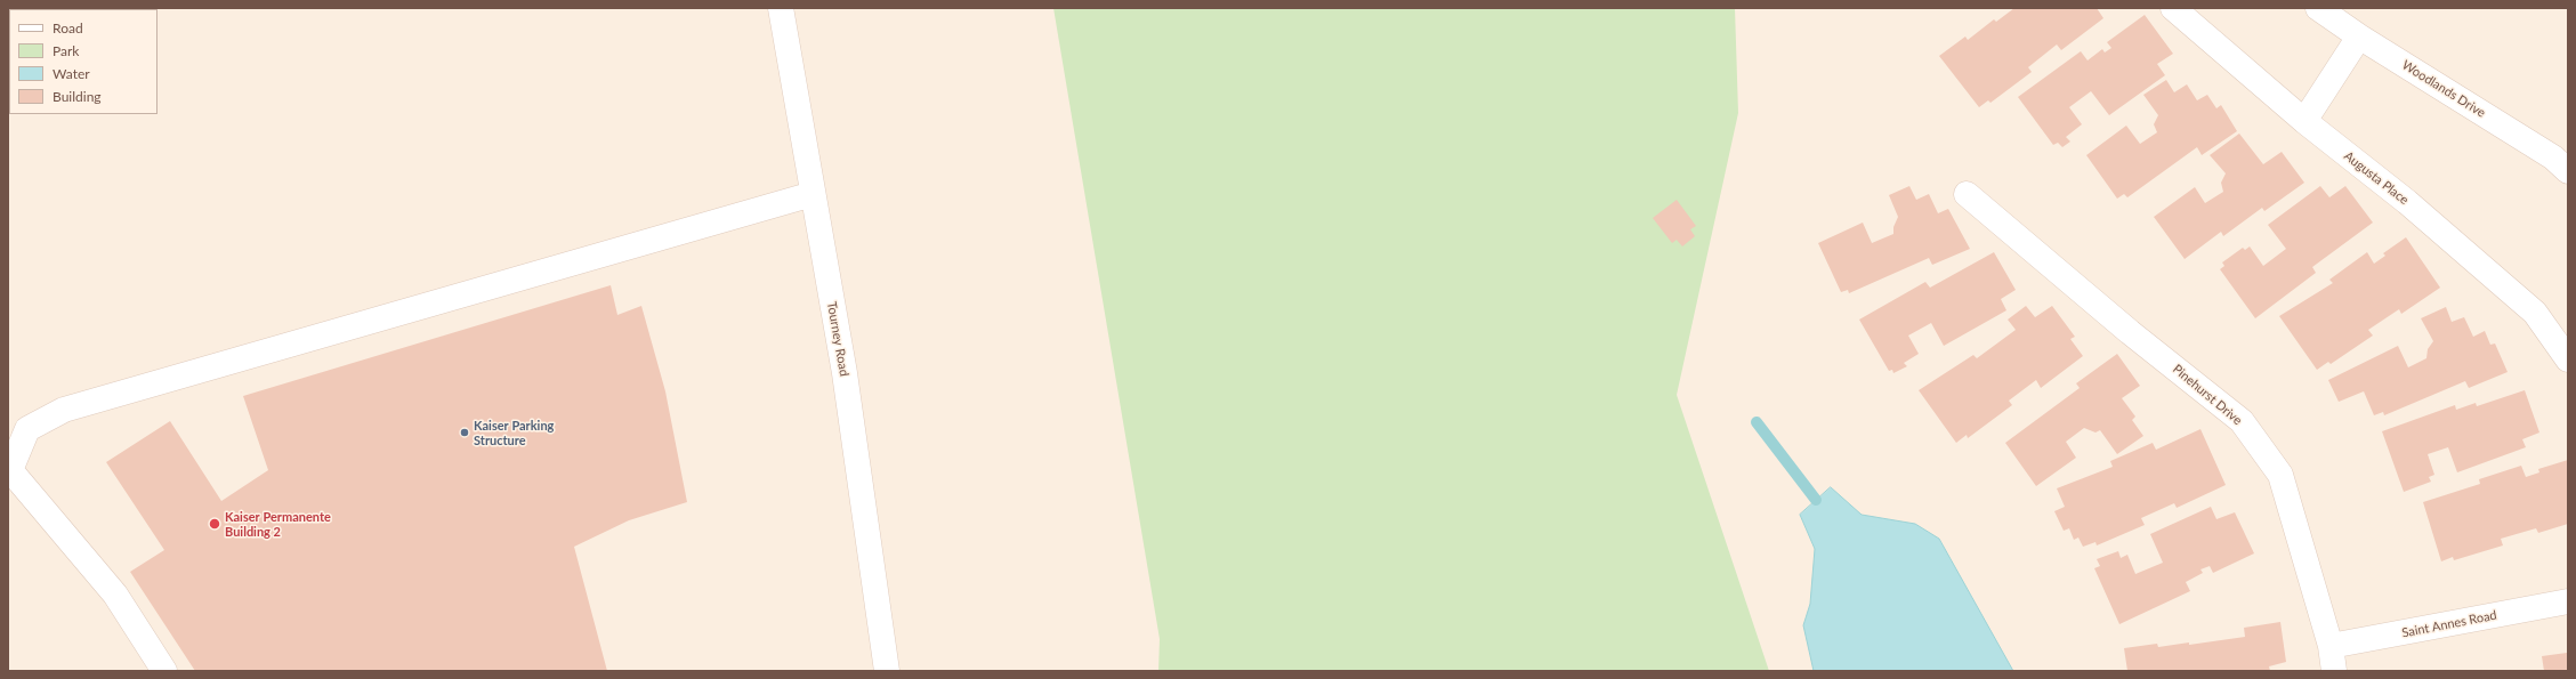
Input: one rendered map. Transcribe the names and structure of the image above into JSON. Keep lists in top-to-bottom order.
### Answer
{
  "streets": {
    "street": [
      "Woodlands Drive",
      "Augusta Place",
      "Tourney Road",
      "Pinehurst Drive",
      "Saint Annes Road"
    ]
  },
  "crossings": [
    ["Pinehurst Drive", "Saint Annes Road"]
  ],
  "places": ["Kaiser Parking Structure", "Kaiser Permanente Building 2"],
  "legend": [
    "Road",
    "Park",
    "Water",
    "Building"
  ]
}
